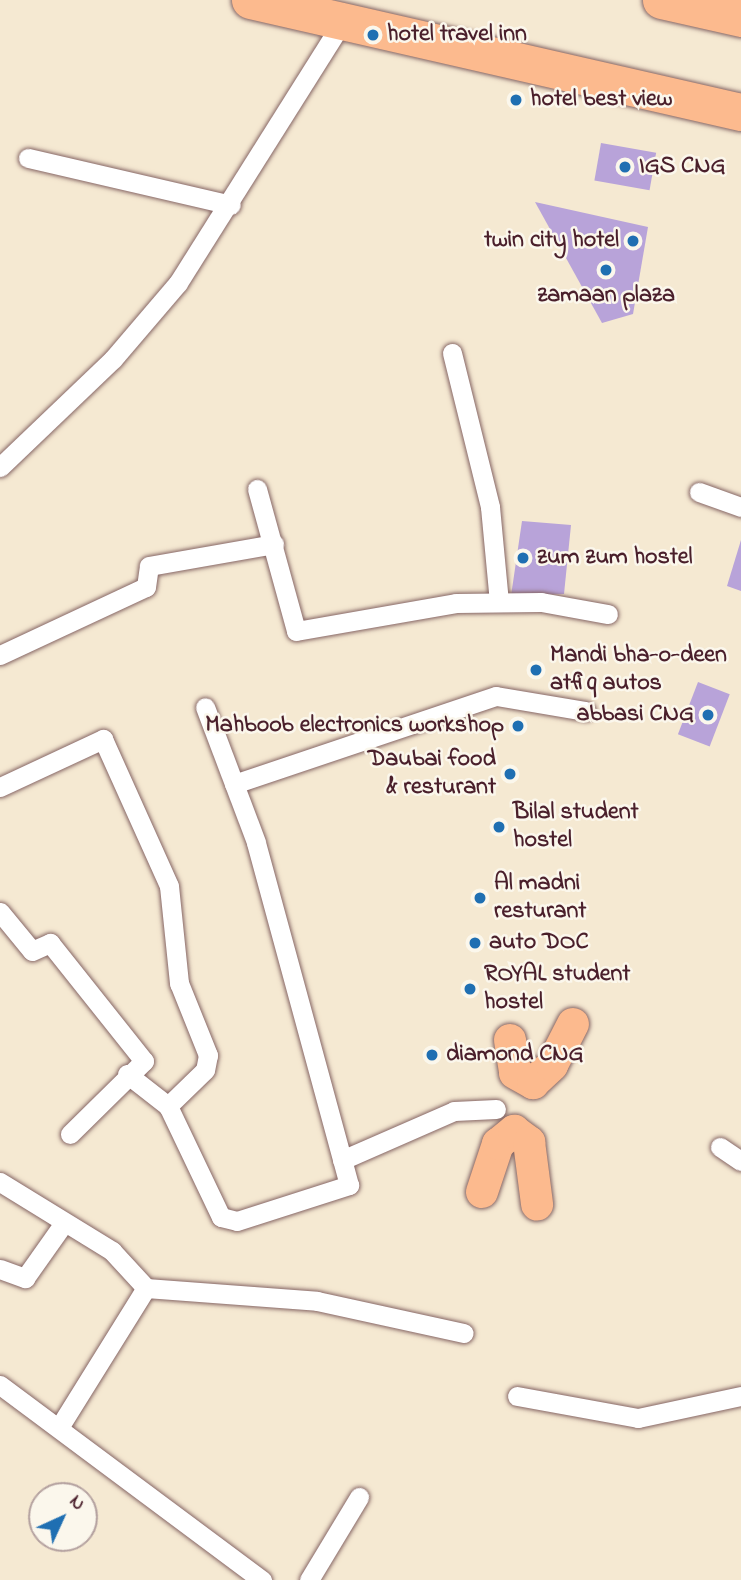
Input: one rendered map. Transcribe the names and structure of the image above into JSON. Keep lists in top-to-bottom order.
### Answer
{
  "places": [
    "hotel travel inn",
    "hotel best view",
    "IGS CNG",
    "twin city hotel",
    "zamaan plaza",
    "zum zum hostel",
    "Mandi bha-o-deen atfiq autos",
    "abbasi CNG",
    "Mahboob electronics workshop",
    "Daubai food & resturant",
    "Bilal student hostel",
    "Al madni resturant",
    "auto DOC",
    "ROYAL student hostel",
    "diamond CNG"
  ],
  "north": "top right"
}
